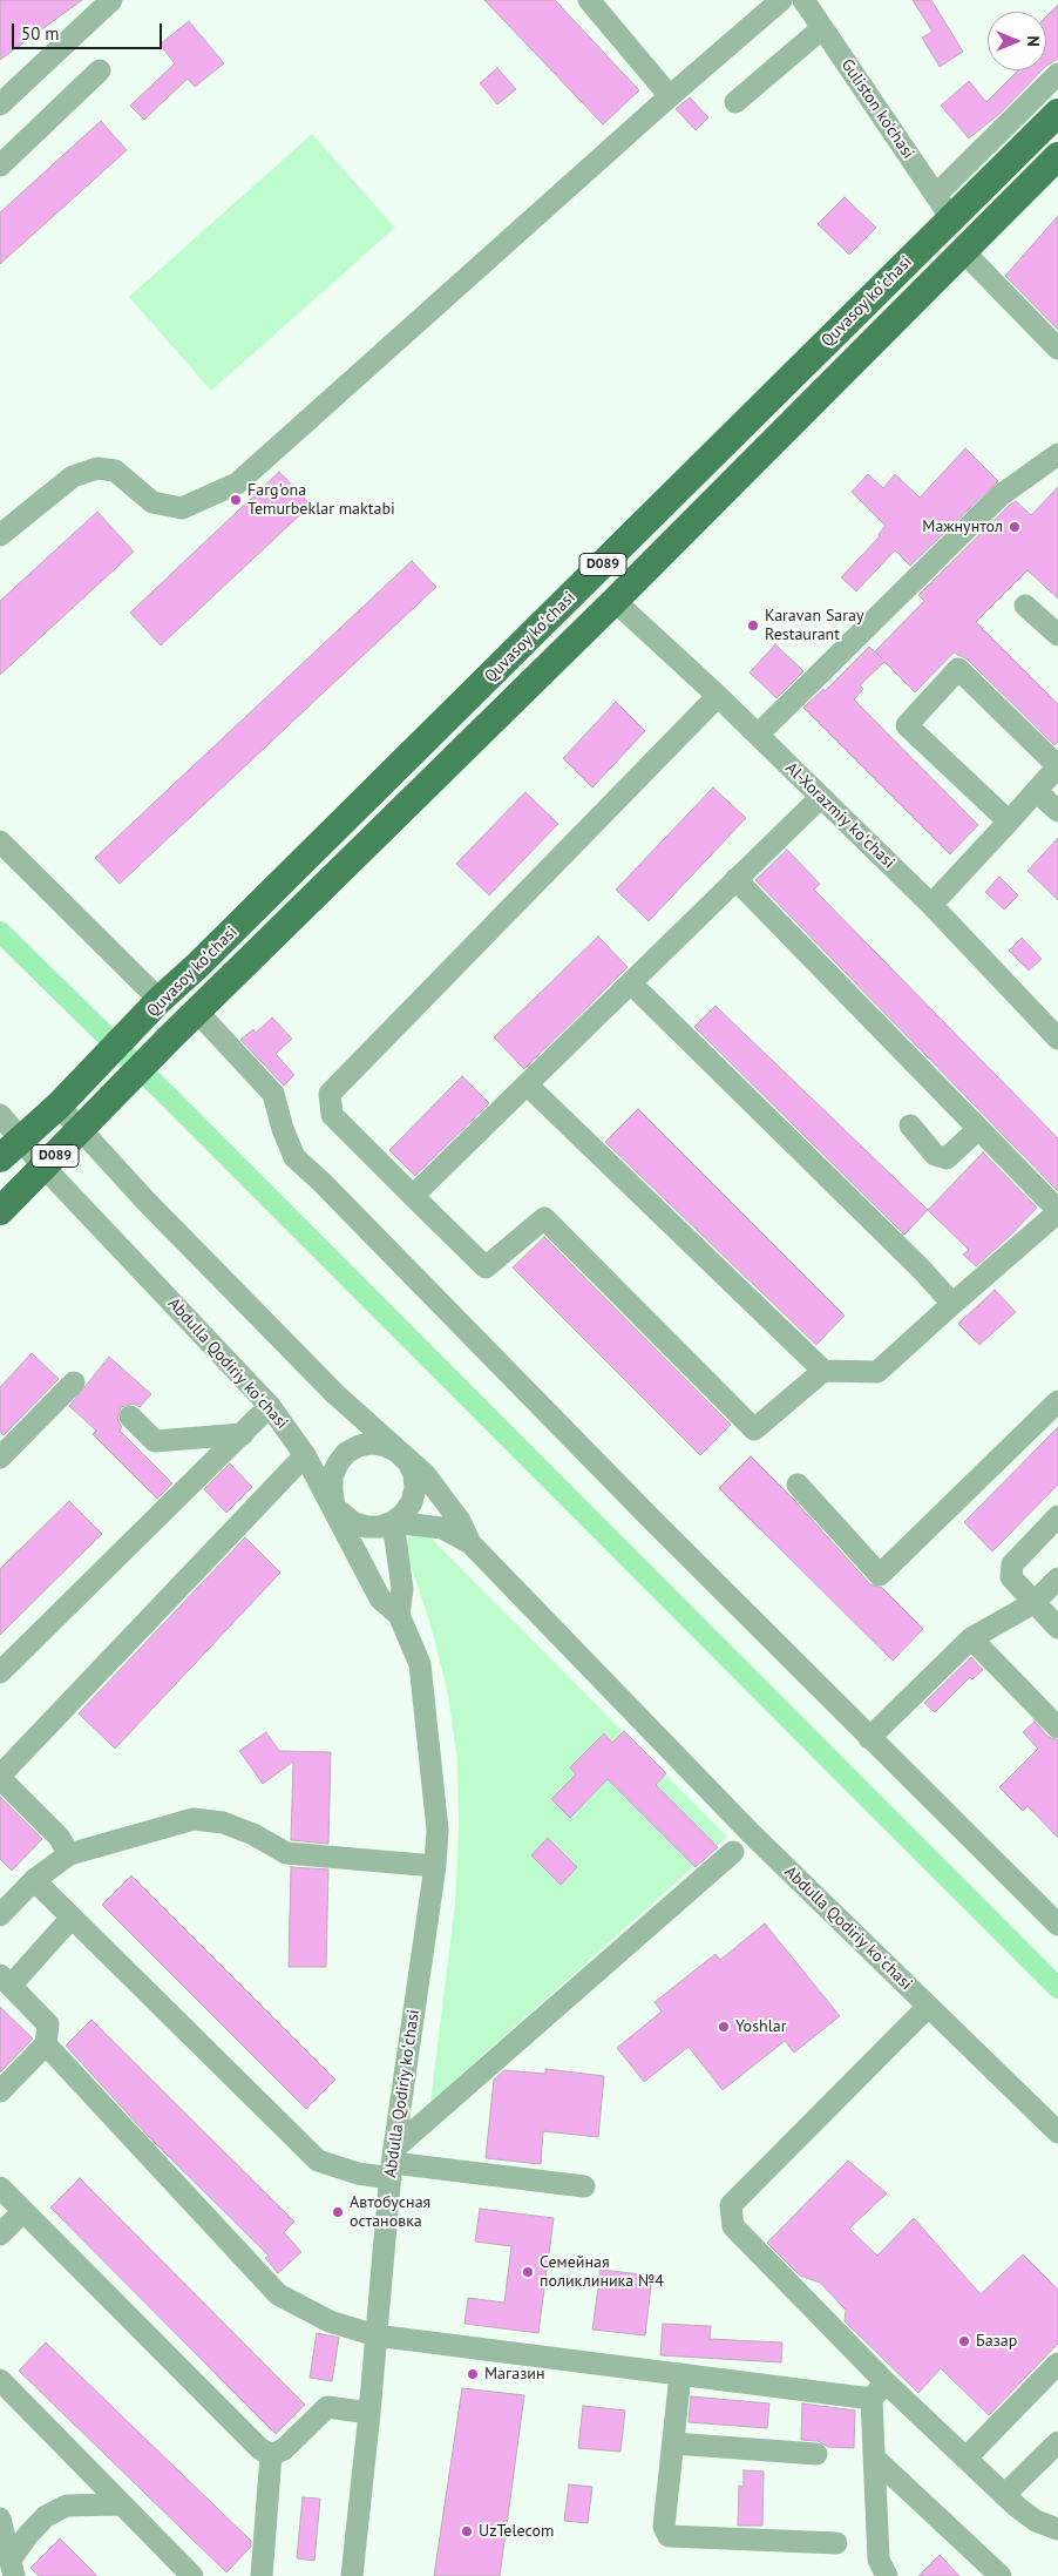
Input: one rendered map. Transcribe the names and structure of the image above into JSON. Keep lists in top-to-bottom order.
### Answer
{
  "streets": {
    "main road": ["Quvasoy koʻchasi", "D089"],
    "street": ["Guliston ko'chasi", "Al-Xorazmiy koʻchasi", "Abdulla Qodiriy koʻchasi"]
  },
  "crossings": [
    ["Guliston ko'chasi", "Quvasoy koʻchasi"],
    ["Quvasoy koʻchasi", "D089"],
    ["Quvasoy koʻchasi", "Al-Xorazmiy koʻchasi"],
    ["Quvasoy koʻchasi", "Abdulla Qodiriy koʻchasi"],
    ["D089", "Abdulla Qodiriy koʻchasi"]
  ],
  "places": [
    "Farg'ona Temurbeklar maktabi",
    "Мажнунтол",
    "Karavan Saray Restaurant",
    "Yoshlar",
    "Автобусная остановка",
    "Семейная поликлиника №4",
    "Базар",
    "Магазин",
    "UzTelecom"
  ],
  "scale_bar": "50 m",
  "north": "right"
}
